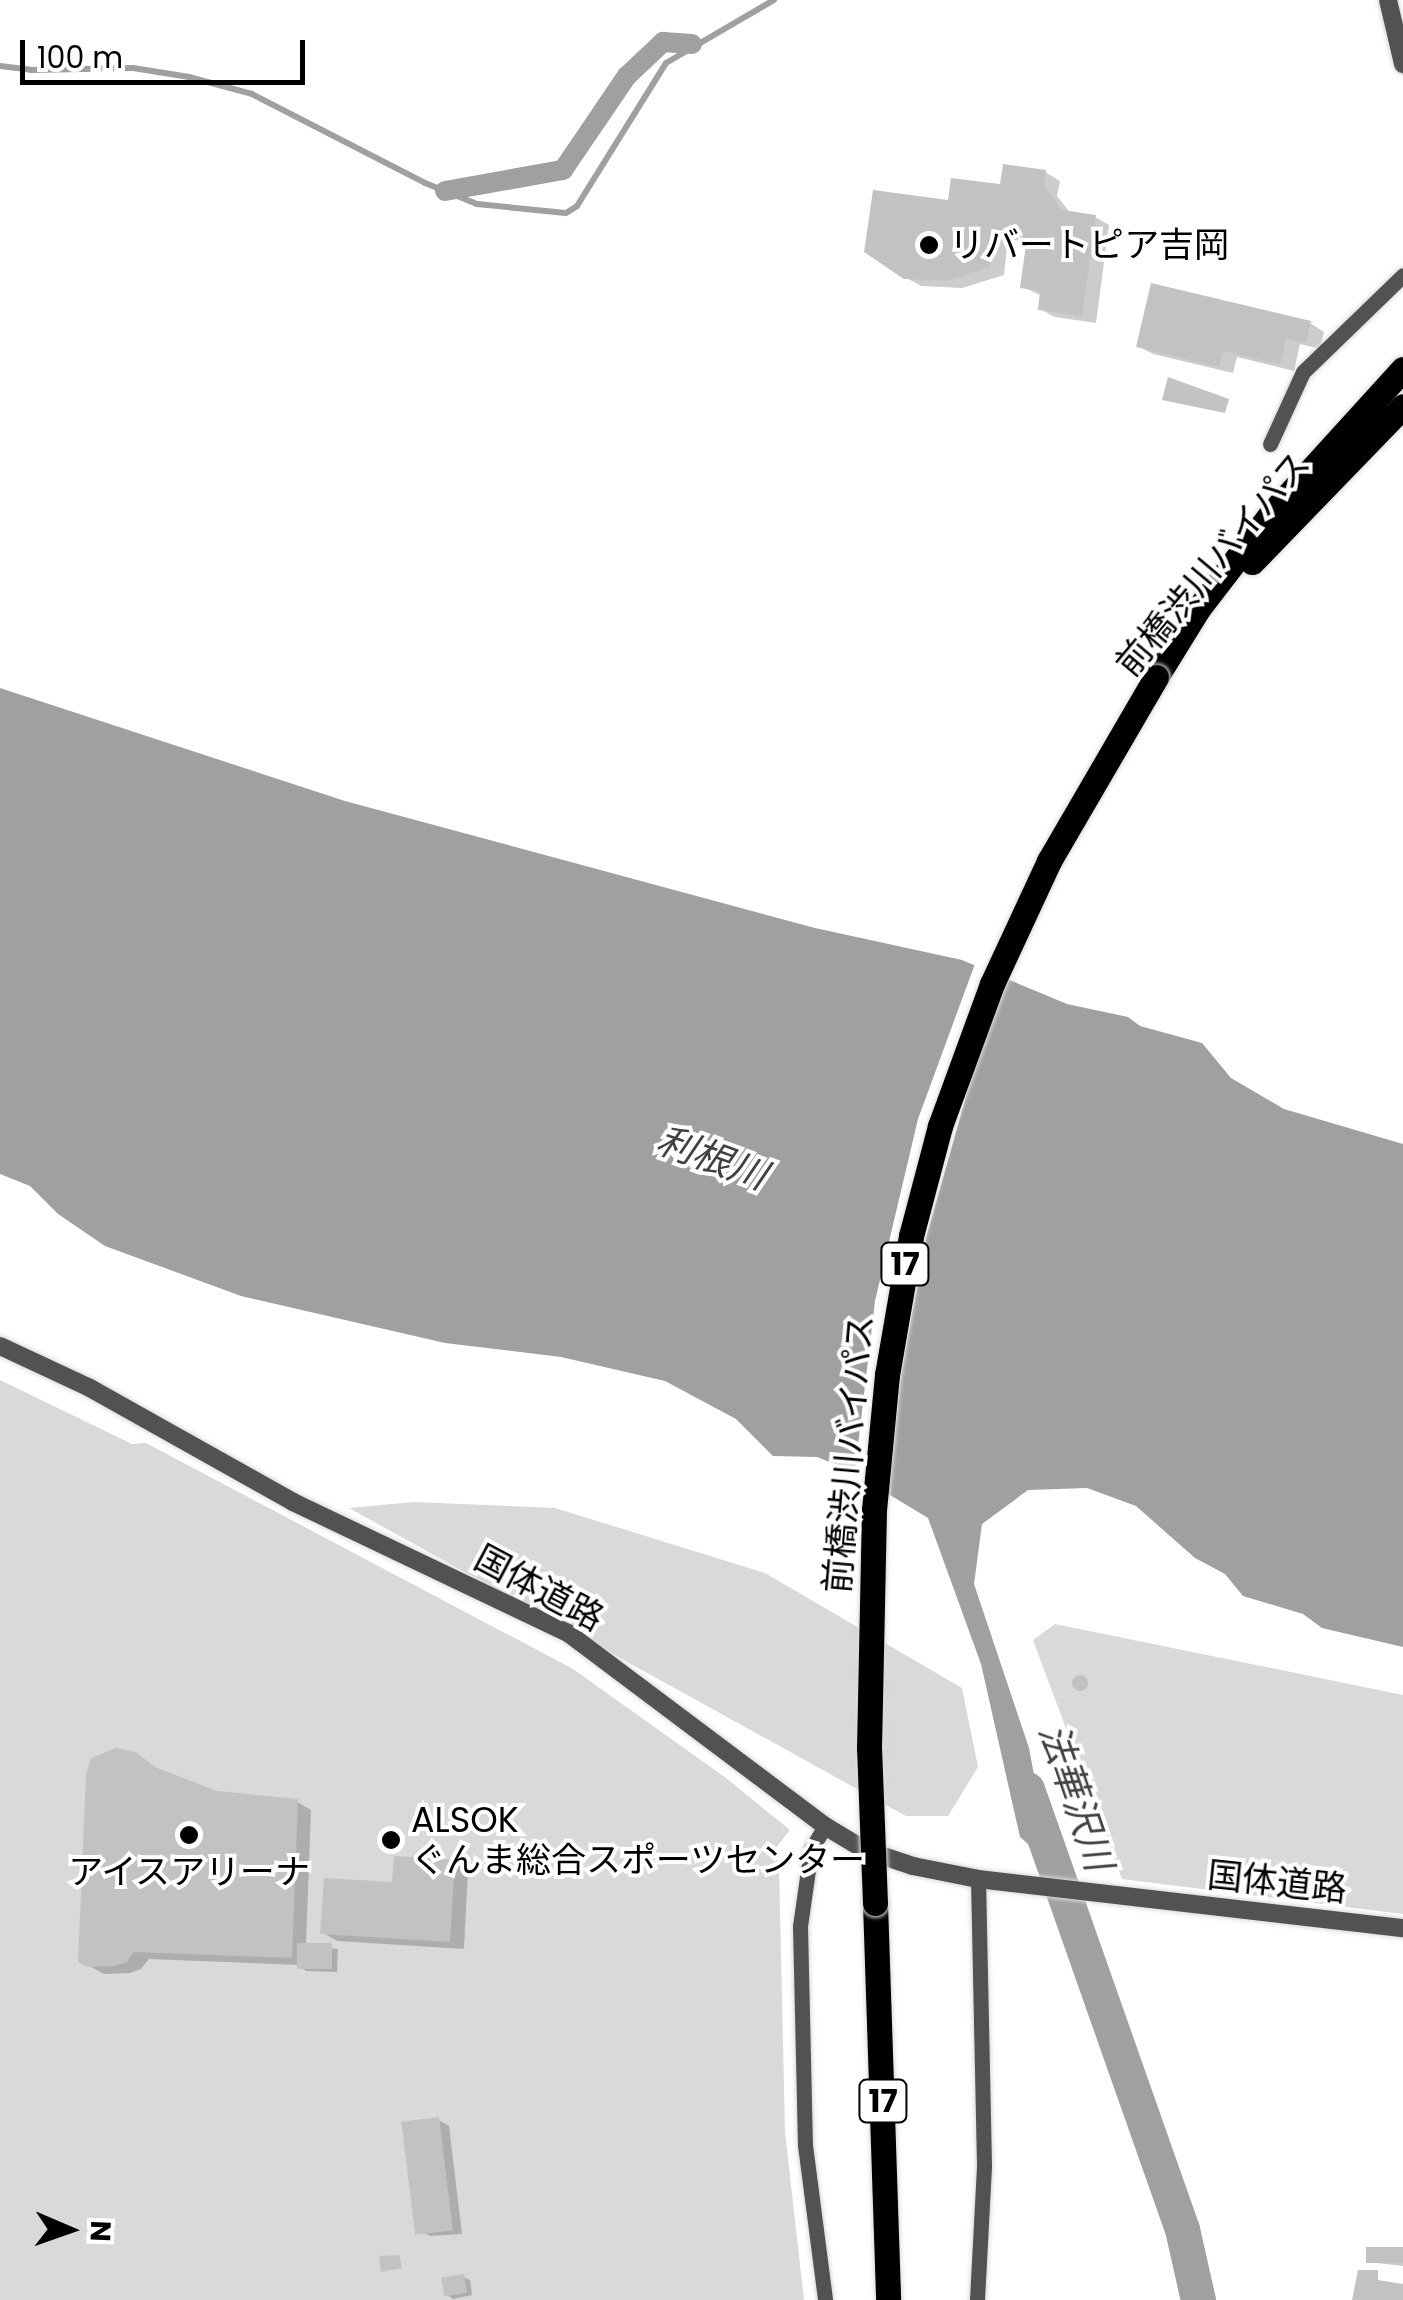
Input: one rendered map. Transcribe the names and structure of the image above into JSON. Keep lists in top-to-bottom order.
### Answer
{
  "streets": {
    "highway": ["前橋渋川バイパス", "17"],
    "street": ["国体道路"]
  },
  "water": ["利根川", "法華沢川"],
  "places": ["リバートピア吉岡", "アイスアリーナ", "ALSOK ぐんま総合スポーツセンター"],
  "scale_bar": "100 m",
  "north": "right"
}
